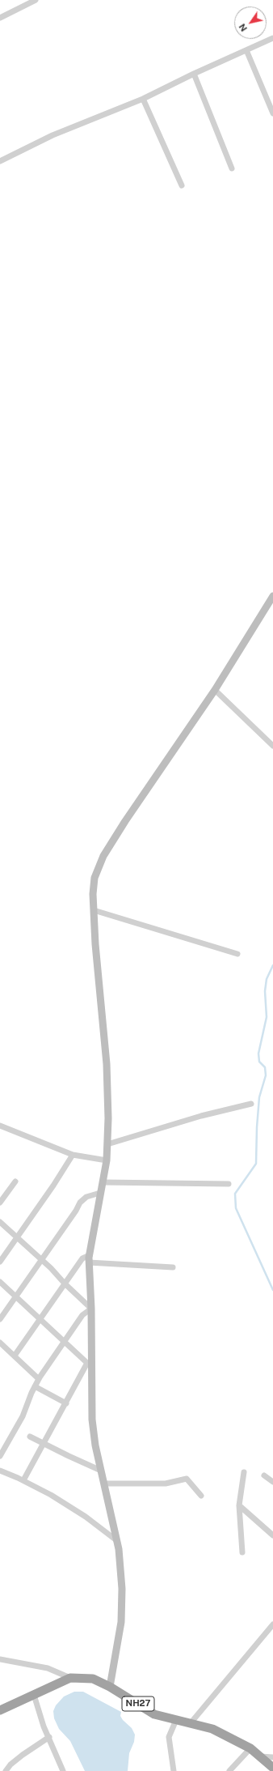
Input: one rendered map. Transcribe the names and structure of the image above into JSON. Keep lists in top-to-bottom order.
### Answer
{
  "streets": {
    "highway": ["NH27"]
  },
  "north": "bottom left"
}
